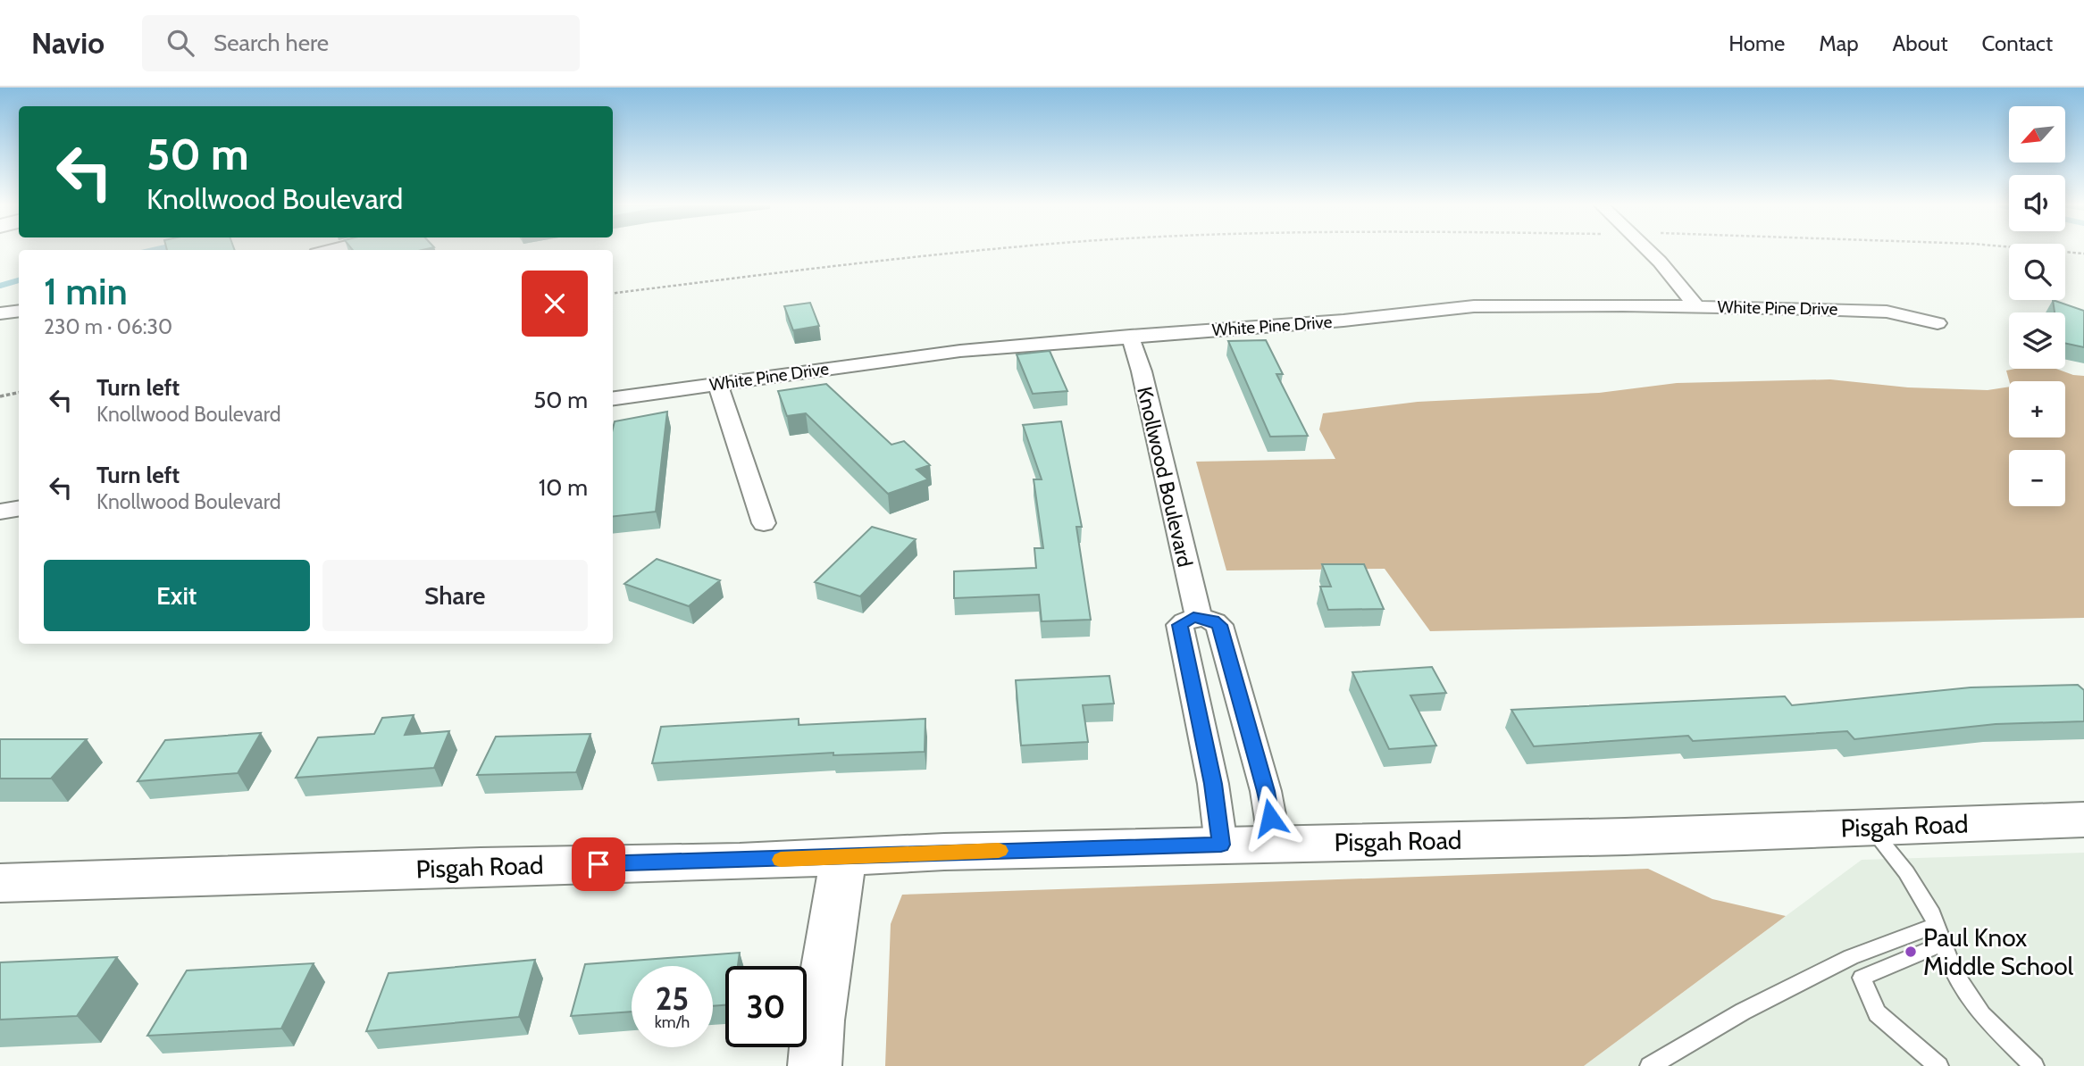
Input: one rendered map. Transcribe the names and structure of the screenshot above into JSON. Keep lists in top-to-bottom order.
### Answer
{
  "streets": {
    "street": ["White Pine Drive", "Knollwood Boulevard", "Pisgah Road"]
  },
  "crossings": [
    ["White Pine Drive", "Knollwood Boulevard"]
  ],
  "places": ["Paul Knox Middle School"],
  "north": "bottom left",
  "page": {
    "header": "Navio",
    "search": "Search here",
    "nav": [
      "Home",
      "Map",
      "About",
      "Contact"
    ],
    "map_buttons": ["+", "−"],
    "turn": ["50 m", "Knollwood Boulevard"],
    "heading": ["1 min", "230 m · 06:30"],
    "list": [
      {
        "name": "Turn left",
        "note": "Knollwood Boulevard",
        "value": "50 m"
      },
      {
        "name": "Turn left",
        "note": "Knollwood Boulevard",
        "value": "10 m"
      }
    ],
    "buttons": ["Exit", "Share"],
    "speed": "25 km/h",
    "limit": "30"
  }
}
